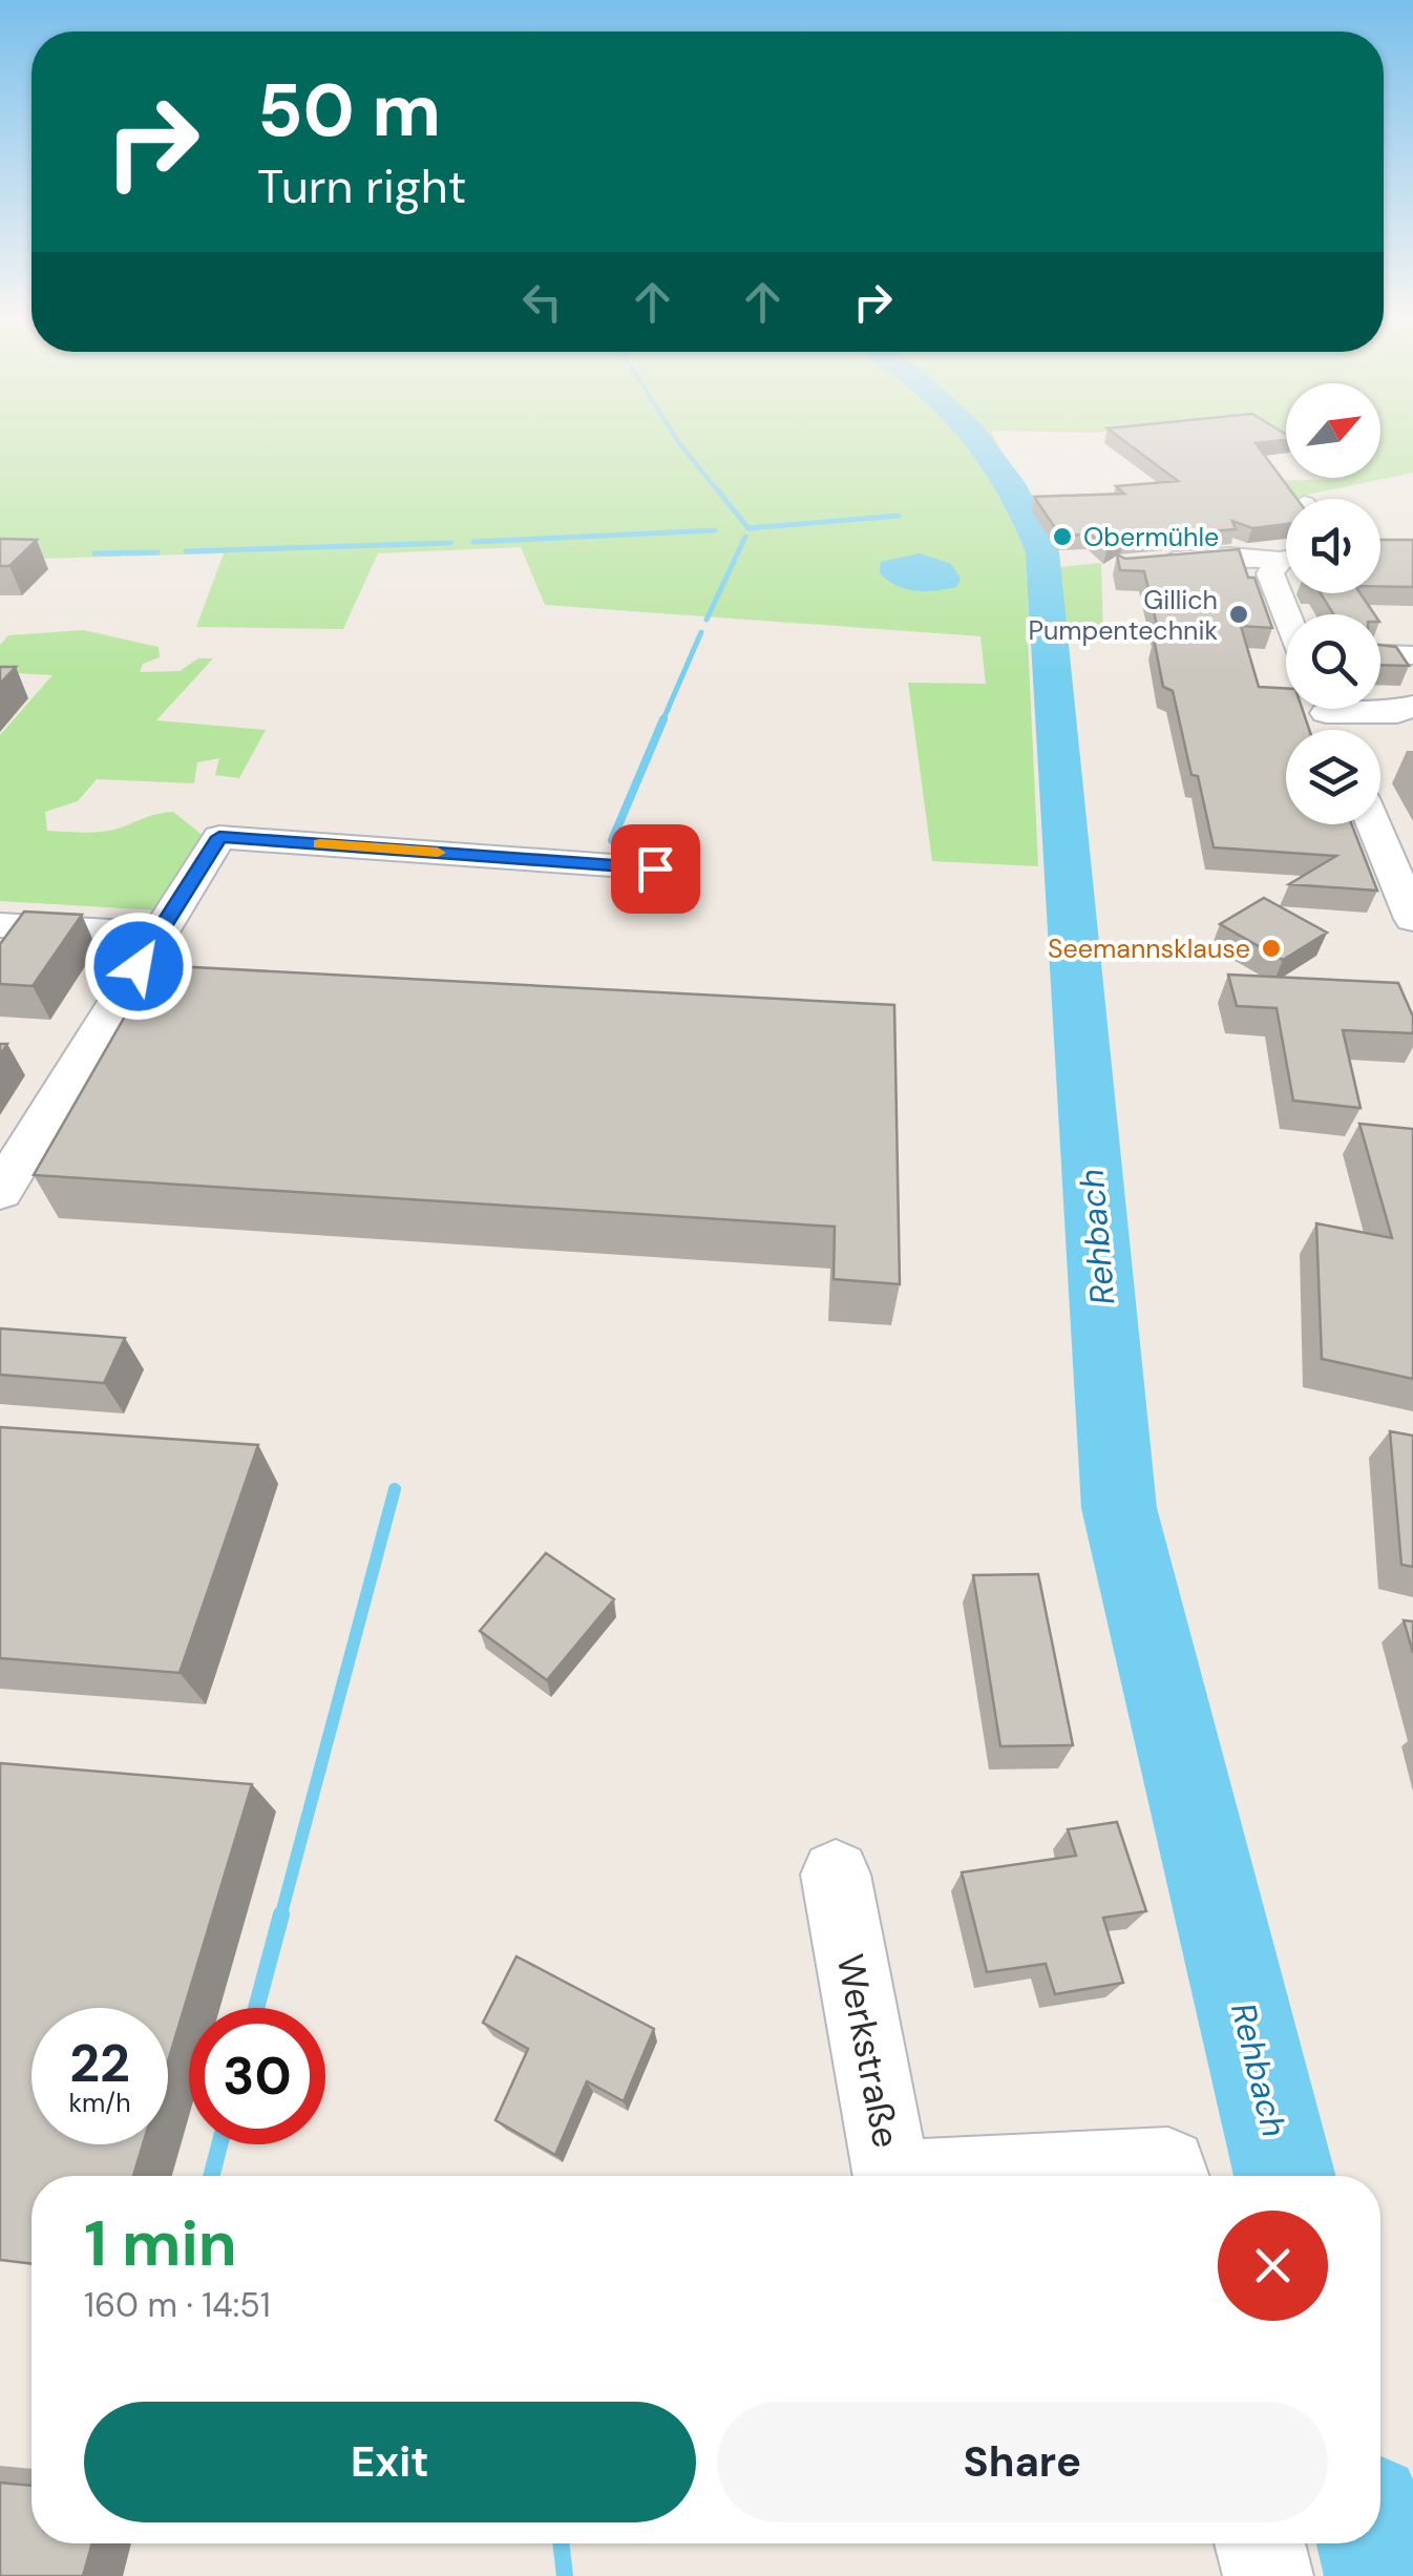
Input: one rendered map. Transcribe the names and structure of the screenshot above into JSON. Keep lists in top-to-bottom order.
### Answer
{
  "streets": {
    "street": ["Werkstraße"]
  },
  "water": ["Rehbach"],
  "places": ["Obermühle", "Gillich Pumpentechnik", "Seemannsklause"],
  "north": "top right",
  "page": {
    "turn": ["50 m", "Turn right"],
    "speed": "22 km/h",
    "limit": "30",
    "heading": ["1 min", "160 m · 14:51"],
    "buttons": ["Exit", "Share"]
  }
}
